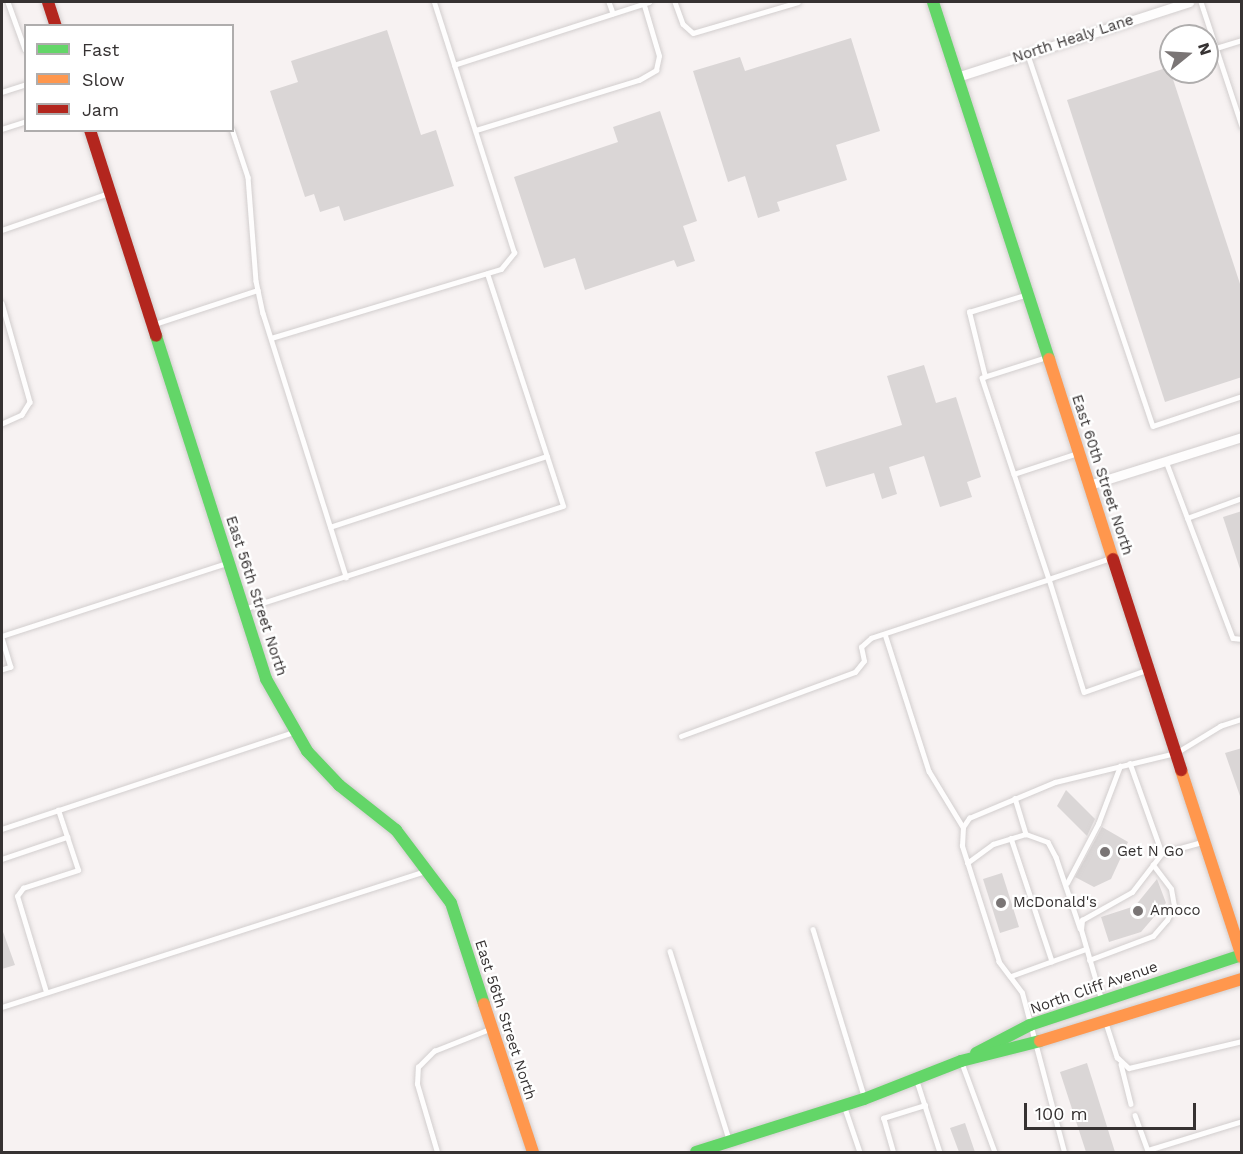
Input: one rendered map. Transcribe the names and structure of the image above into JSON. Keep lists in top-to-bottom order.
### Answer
{
  "streets": {
    "main road": ["East 60th Street North", "East 56th Street North", "North Cliff Avenue"],
    "street": ["North Healy Lane"]
  },
  "crossings": [
    ["North Healy Lane", "East 60th Street North"],
    ["East 60th Street North", "North Cliff Avenue"]
  ],
  "places": ["Get N Go", "McDonald's", "Amoco"],
  "legend": ["Fast", "Slow", "Jam"],
  "scale_bar": "100 m",
  "north": "right"
}
